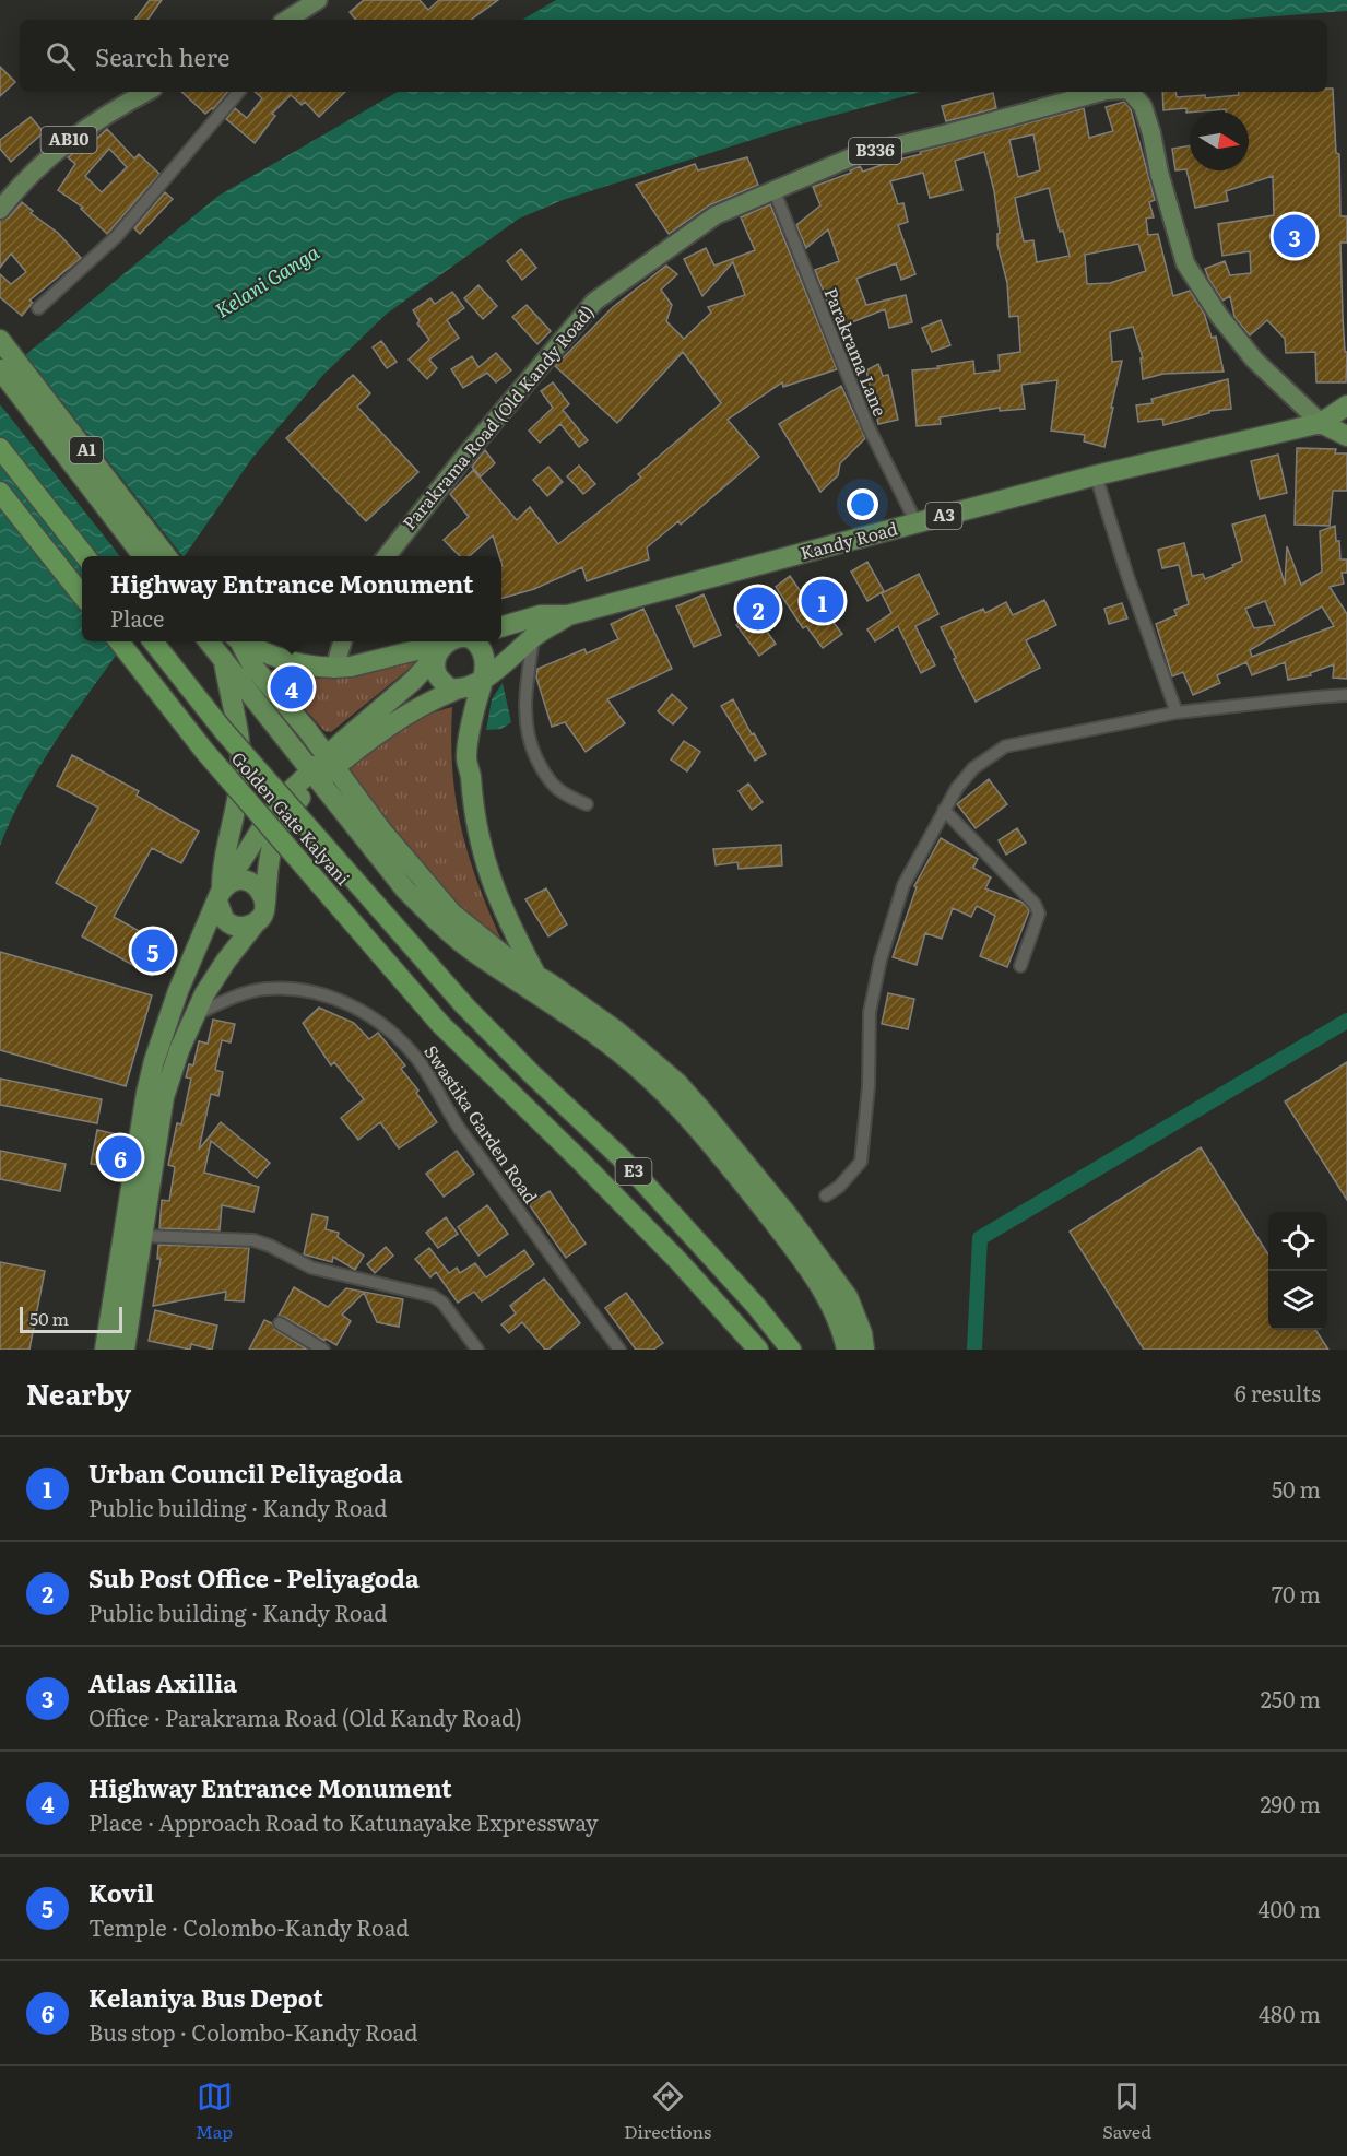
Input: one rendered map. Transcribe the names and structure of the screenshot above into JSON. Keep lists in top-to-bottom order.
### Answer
{
  "streets": {
    "highway": [
      "A1",
      "A3",
      "Kandy Road",
      "Golden Gate Kalyani",
      "E3"
    ],
    "main road": ["AB10", "B336", "Parakrama Road (Old Kandy Road)"],
    "street": ["Parakrama Lane", "Swastika Garden Road"]
  },
  "crossings": [
    ["Parakrama Lane", "Parakrama Road (Old Kandy Road)"],
    ["Parakrama Lane", "Kandy Road"],
    ["Parakrama Road (Old Kandy Road)", "Kandy Road"]
  ],
  "water": ["Kelani Ganga"],
  "scale_bar": "50 m",
  "north": "right",
  "page": {
    "search": "Search here",
    "pins": [
      "3",
      "1",
      "2",
      "4",
      "5",
      "6"
    ],
    "popup": ["Highway Entrance Monument", "Place"],
    "scale": "50 m",
    "heading": ["Nearby", "6 results"],
    "list": [
      {
        "mark": "1",
        "name": "Urban Council Peliyagoda",
        "note": "Public building · Kandy Road",
        "value": "50 m"
      },
      {
        "mark": "2",
        "name": "Sub Post Office - Peliyagoda",
        "note": "Public building · Kandy Road",
        "value": "70 m"
      },
      {
        "mark": "3",
        "name": "Atlas Axillia",
        "note": "Office · Parakrama Road (Old Kandy Road)",
        "value": "250 m"
      },
      {
        "mark": "4",
        "name": "Highway Entrance Monument",
        "note": "Place · Approach Road to Katunayake Expressway",
        "value": "290 m"
      },
      {
        "mark": "5",
        "name": "Kovil",
        "note": "Temple · Colombo-Kandy Road",
        "value": "400 m"
      },
      {
        "mark": "6",
        "name": "Kelaniya Bus Depot",
        "note": "Bus stop · Colombo-Kandy Road",
        "value": "480 m"
      }
    ],
    "nav": ["Map", "Directions", "Saved"]
  }
}
